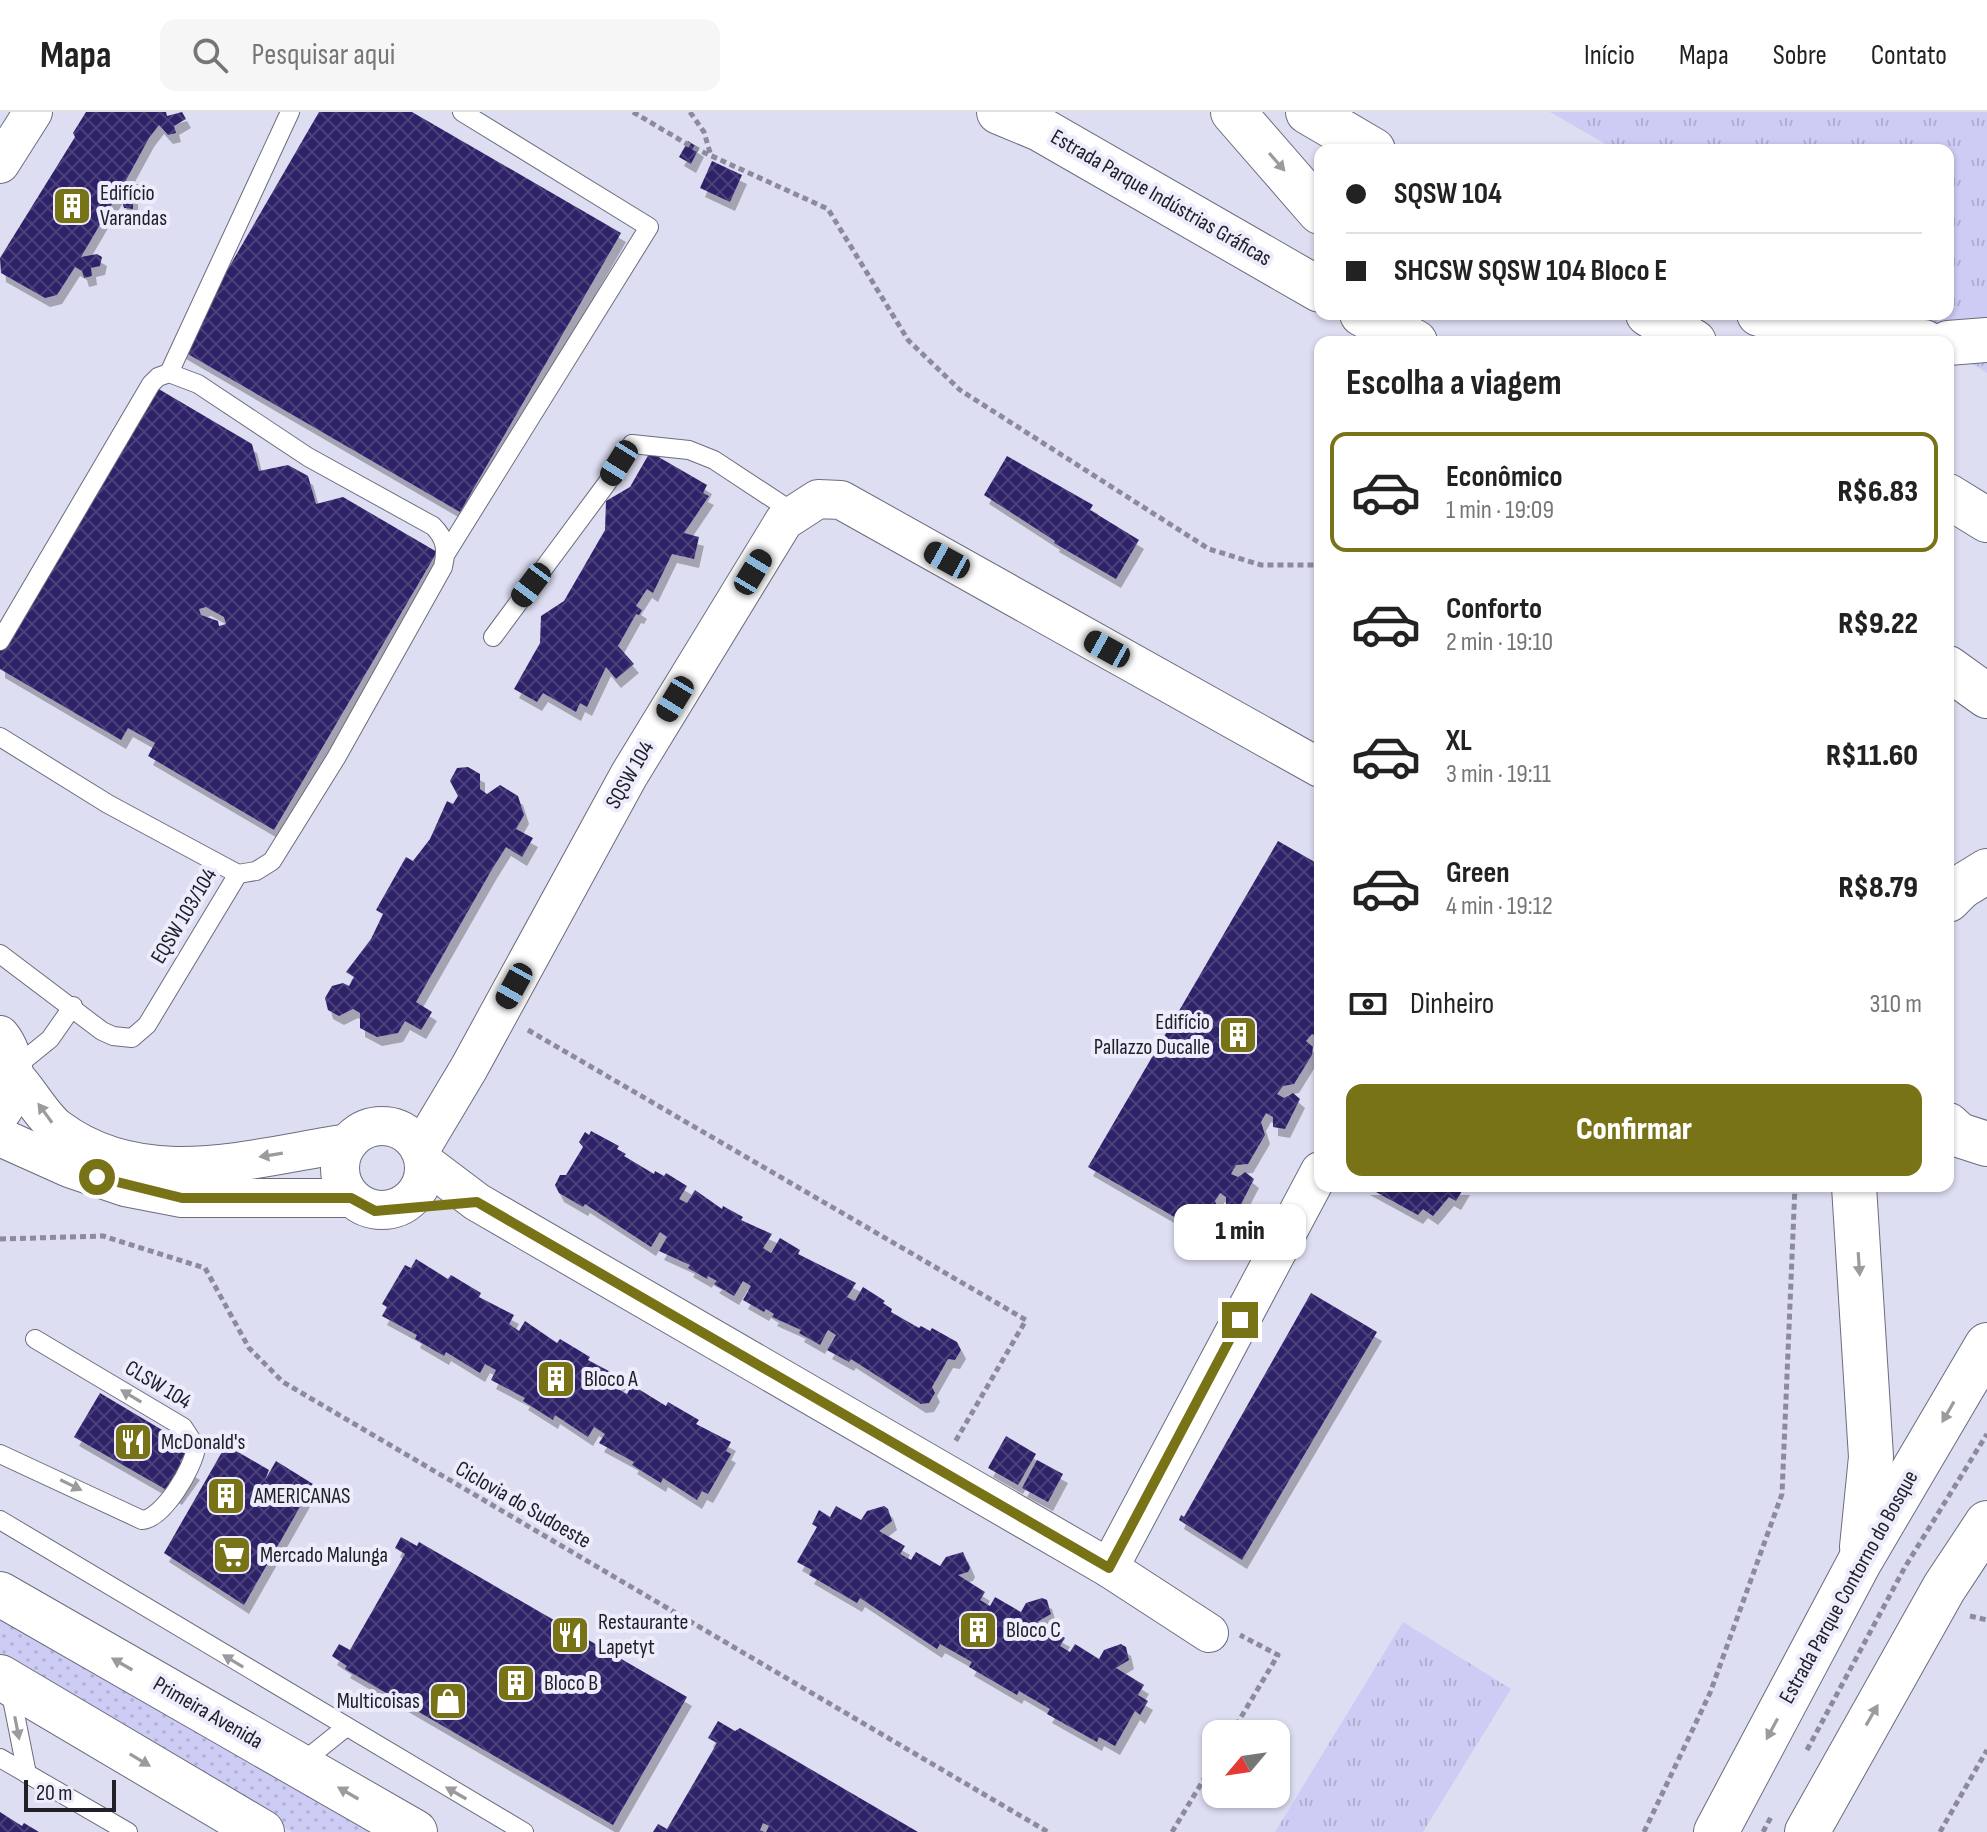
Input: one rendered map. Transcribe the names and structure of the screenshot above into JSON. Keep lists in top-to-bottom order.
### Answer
{
  "streets": {
    "main road": ["Estrada Parque Indústrias Gráficas", "Estrada Parque Contorno do Bosque", "Primeira Avenida"],
    "street": ["SQSW 104"],
    "lane": ["EQSW 103/104", "CLSW 104"],
    "path": ["Ciclovia do Sudoeste"]
  },
  "places": {
    "building": [
      "Edifício Varandas",
      "Edifício Pallazzo Ducalle",
      "Bloco A",
      "AMERICANAS",
      "Bloco C",
      "Bloco B"
    ],
    "restaurant": ["McDonald's", "Restaurante Lapetyt"],
    "supermarket": ["Mercado Malunga"],
    "shop": ["Multicoisas"]
  },
  "scale_bar": "20 m",
  "north": "bottom left",
  "page": {
    "header": "Mapa",
    "search": "Pesquisar aqui",
    "nav": [
      "Início",
      "Mapa",
      "Sobre",
      "Contato"
    ],
    "banner": ["SQSW 104", "SHCSW SQSW 104 Bloco E"],
    "heading": "Escolha a viagem",
    "list": [
      {
        "name": "Econômico",
        "note": "1 min · 19:09",
        "value": "R$6.83"
      },
      {
        "name": "Conforto",
        "note": "2 min · 19:10",
        "value": "R$9.22"
      },
      {
        "name": "XL",
        "note": "3 min · 19:11",
        "value": "R$11.60"
      },
      {
        "name": "Green",
        "note": "4 min · 19:12",
        "value": "R$8.79"
      }
    ],
    "pay": ["Dinheiro", "310 m"],
    "buttons": "Confirmar",
    "bubble": "1 min",
    "scale": "20 m"
  }
}
